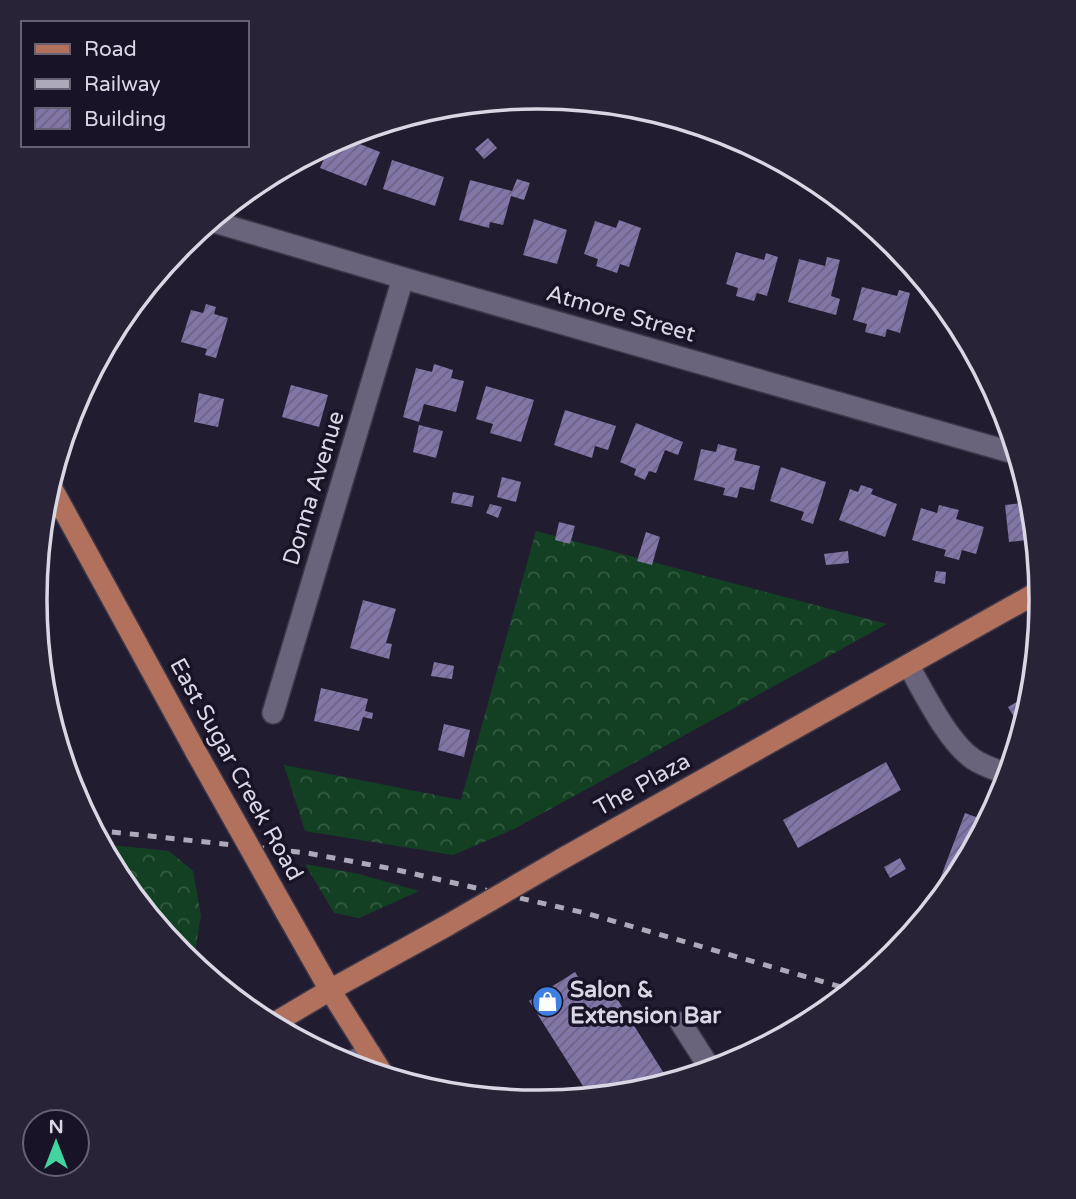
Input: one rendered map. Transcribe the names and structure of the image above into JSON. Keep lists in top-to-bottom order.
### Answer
{
  "streets": {
    "main road": ["East Sugar Creek Road", "The Plaza"],
    "street": ["Atmore Street", "Donna Avenue"]
  },
  "crossings": [
    ["Atmore Street", "Donna Avenue"],
    ["East Sugar Creek Road", "The Plaza"]
  ],
  "places": {
    "shop": ["Salon & Extension Bar"]
  },
  "legend": ["Road", "Railway", "Building"],
  "north": "top"
}
